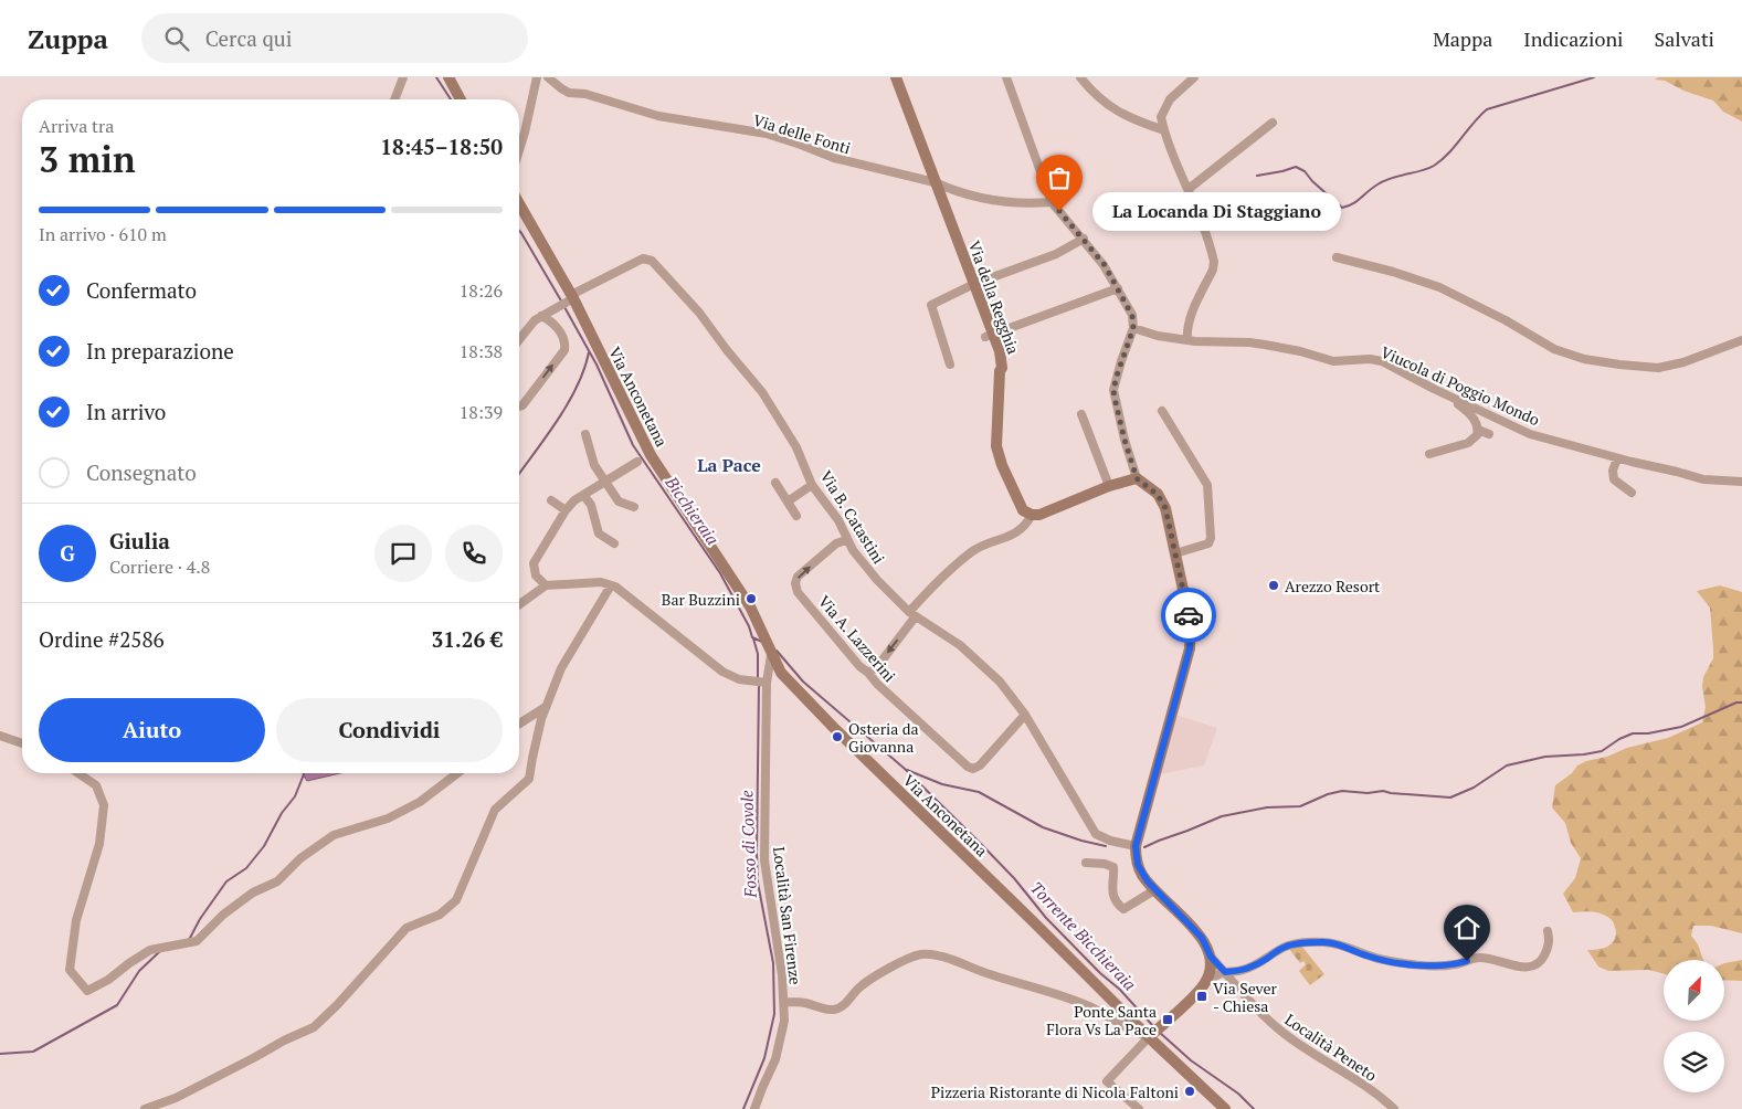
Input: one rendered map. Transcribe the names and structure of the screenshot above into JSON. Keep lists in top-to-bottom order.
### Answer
{
  "streets": {
    "main road": ["Via della Regghia", "Via Anconetana"],
    "street": [
      "Via delle Fonti",
      "Viucola di Poggio Mondo",
      "Via B. Catastini",
      "Via A. Lazzerini",
      "Località San Firenze",
      "Località Peneto"
    ]
  },
  "crossings": [
    ["Via delle Fonti", "Via della Regghia"],
    ["Via Anconetana", "Via B. Catastini"],
    ["Via Anconetana", "Località San Firenze"],
    ["Via B. Catastini", "Via A. Lazzerini"]
  ],
  "districts": ["La Pace"],
  "water": ["Bicchieraia", "Fosso di Covole", "Torrente Bicchieraia"],
  "places": {
    "other": [
      "La Locanda Di Staggiano",
      "Arezzo Resort",
      "Bar Buzzini",
      "Osteria da Giovanna",
      "Pizzeria Ristorante di Nicola Faltoni"
    ],
    "transit": ["Via Sever - Chiesa", "Ponte Santa Flora Vs La Pace"]
  },
  "north": "top right",
  "page": {
    "header": "Zuppa",
    "search": "Cerca qui",
    "nav": ["Mappa", "Indicazioni", "Salvati"],
    "heading": ["3 min", "Arriva tra", "18:45–18:50"],
    "panel": [
      "Giulia",
      "Corriere · 4.8",
      "Ordine #2586",
      "31.26 €"
    ],
    "bubble": "La Locanda Di Staggiano",
    "bar": "In arrivo · 610 m",
    "list": [
      ["Confermato", "18:26"],
      ["In preparazione", "18:38"],
      ["In arrivo", "18:39"],
      "Consegnato"
    ],
    "round": "G",
    "buttons": ["Aiuto", "Condividi"]
  }
}
